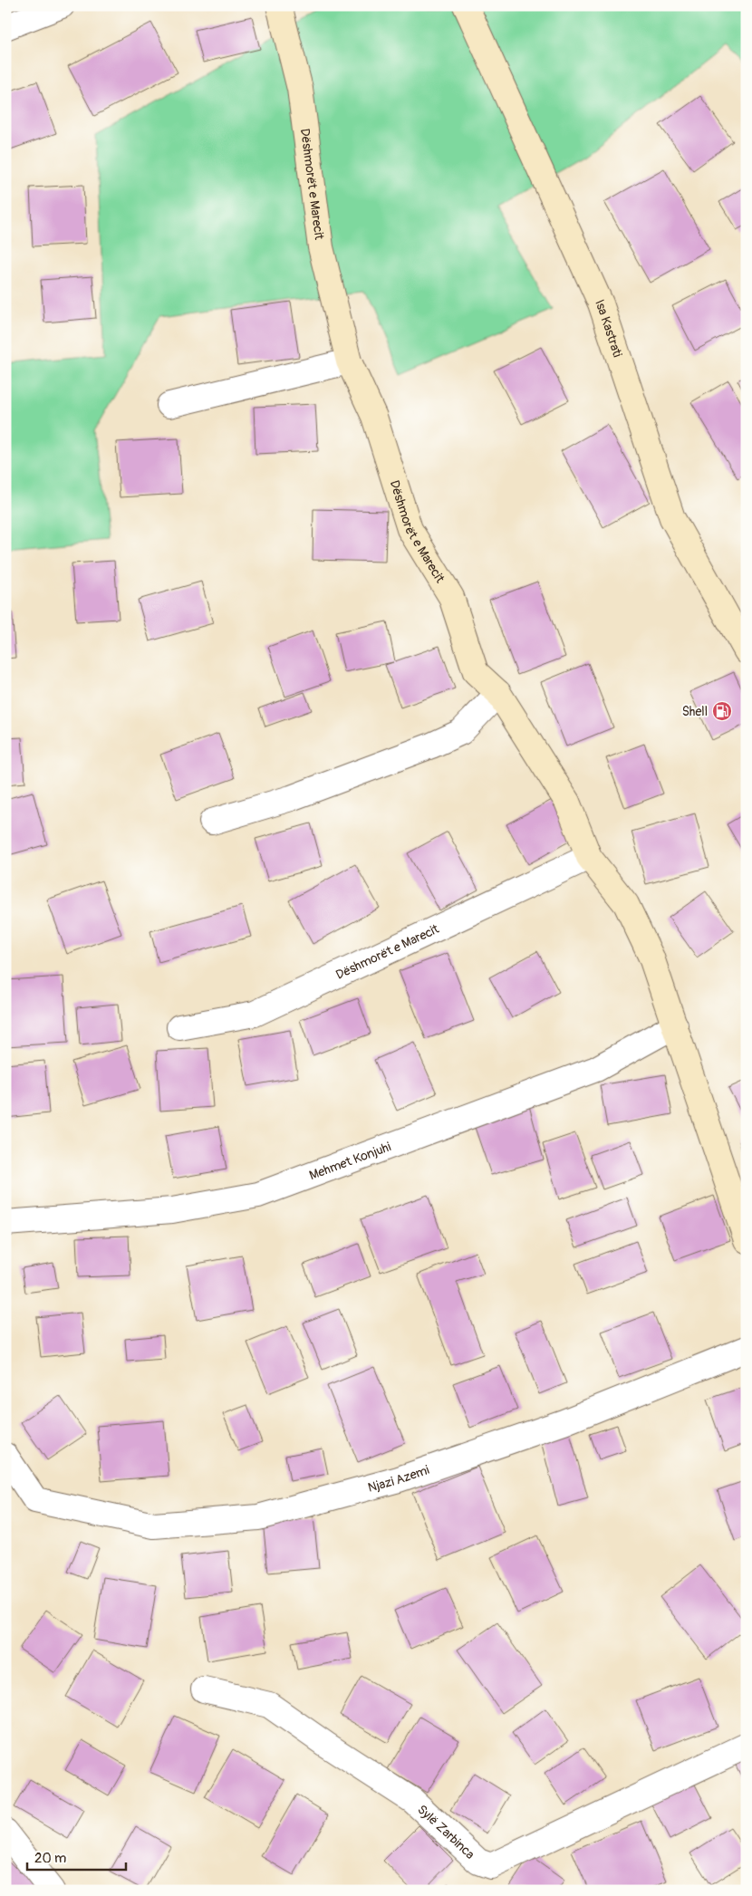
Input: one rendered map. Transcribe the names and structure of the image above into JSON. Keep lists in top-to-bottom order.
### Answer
{
  "streets": {
    "street": [
      "Dëshmorët e Marecit",
      "Isa Kastrati",
      "Mehmet Konjuhi",
      "Njazi Azemi",
      "Sylë Zarbinca"
    ]
  },
  "crossings": [
    ["Dëshmorët e Marecit", "Mehmet Konjuhi"]
  ],
  "places": {
    "fuel station": ["Shell"]
  },
  "scale_bar": "20 m"
}
